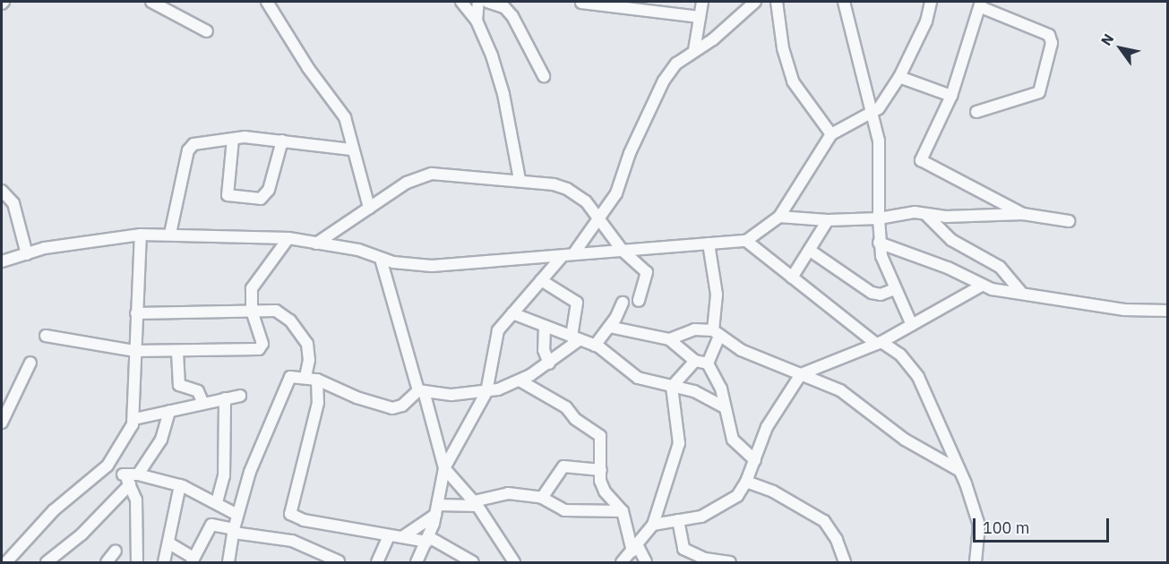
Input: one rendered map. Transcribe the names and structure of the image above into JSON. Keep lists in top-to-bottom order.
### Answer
{
  "scale_bar": "100 m",
  "north": "top left"
}
